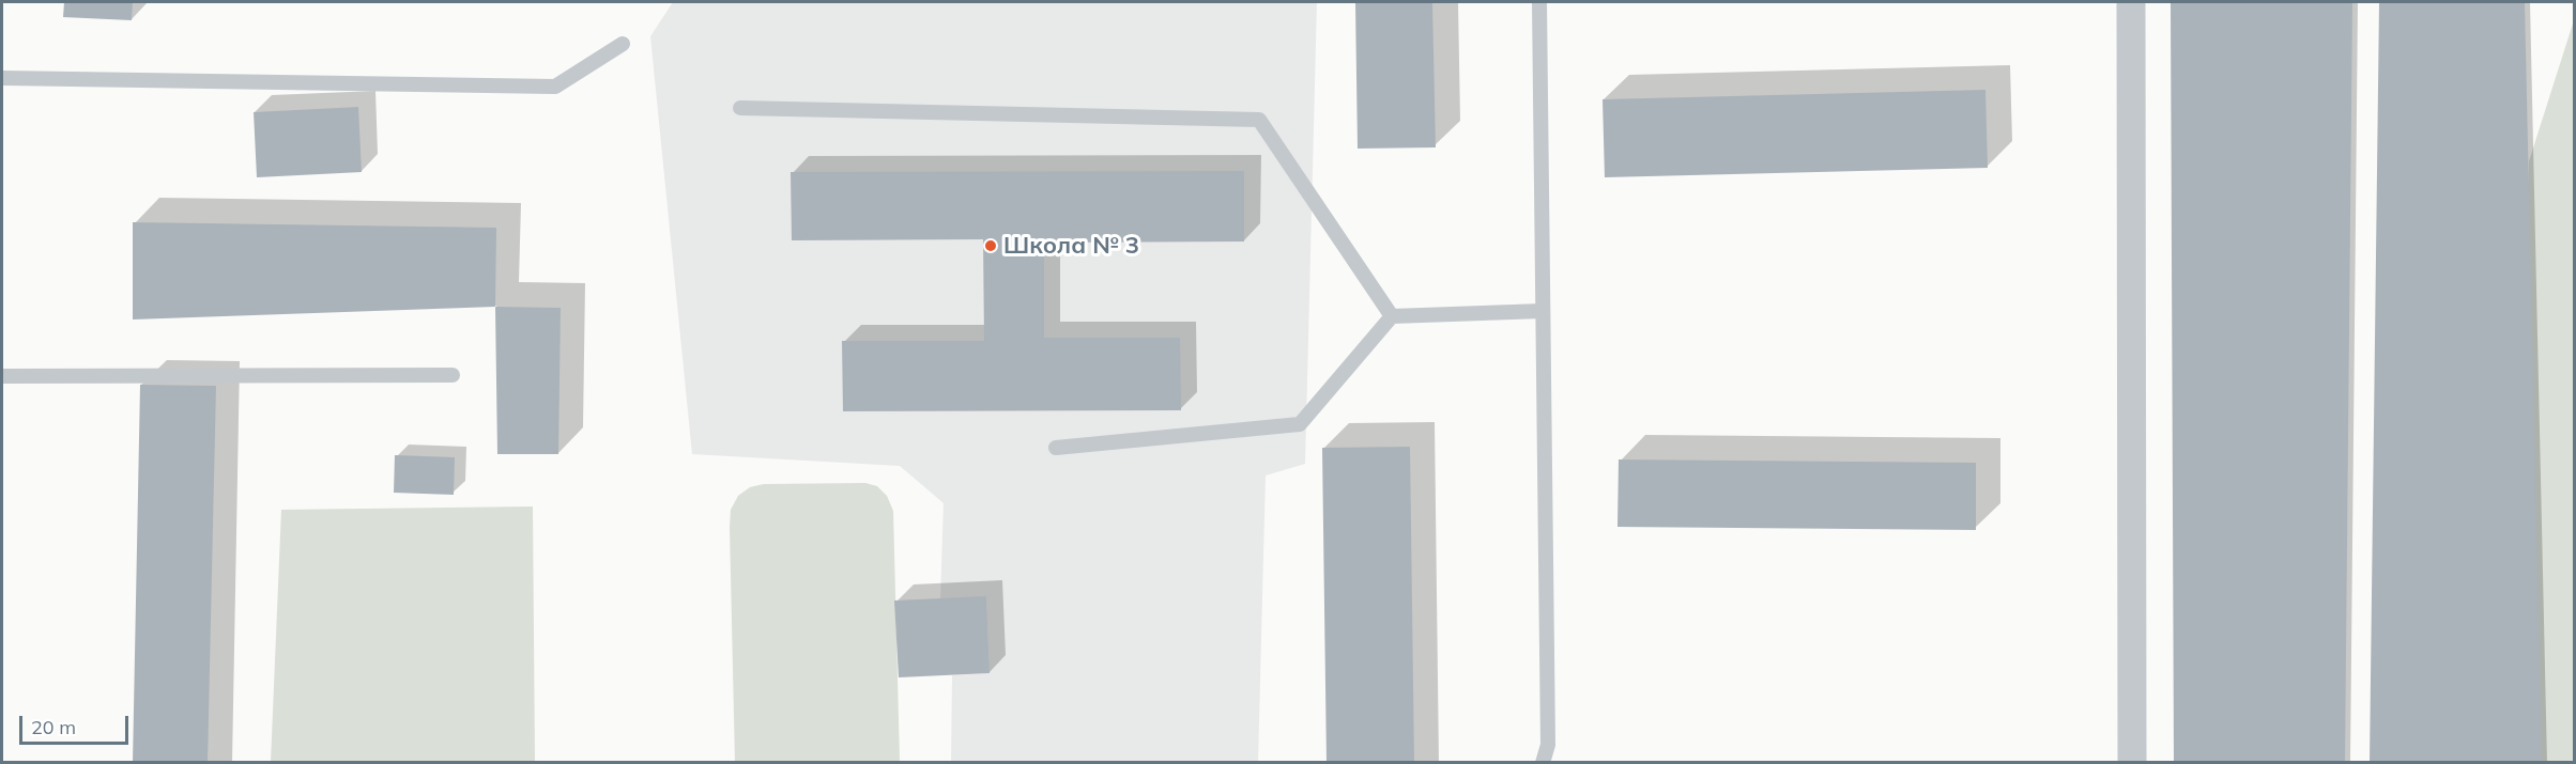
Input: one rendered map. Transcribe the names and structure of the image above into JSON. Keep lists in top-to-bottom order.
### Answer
{
  "places": ["Школа № 3"],
  "scale_bar": "20 m"
}
